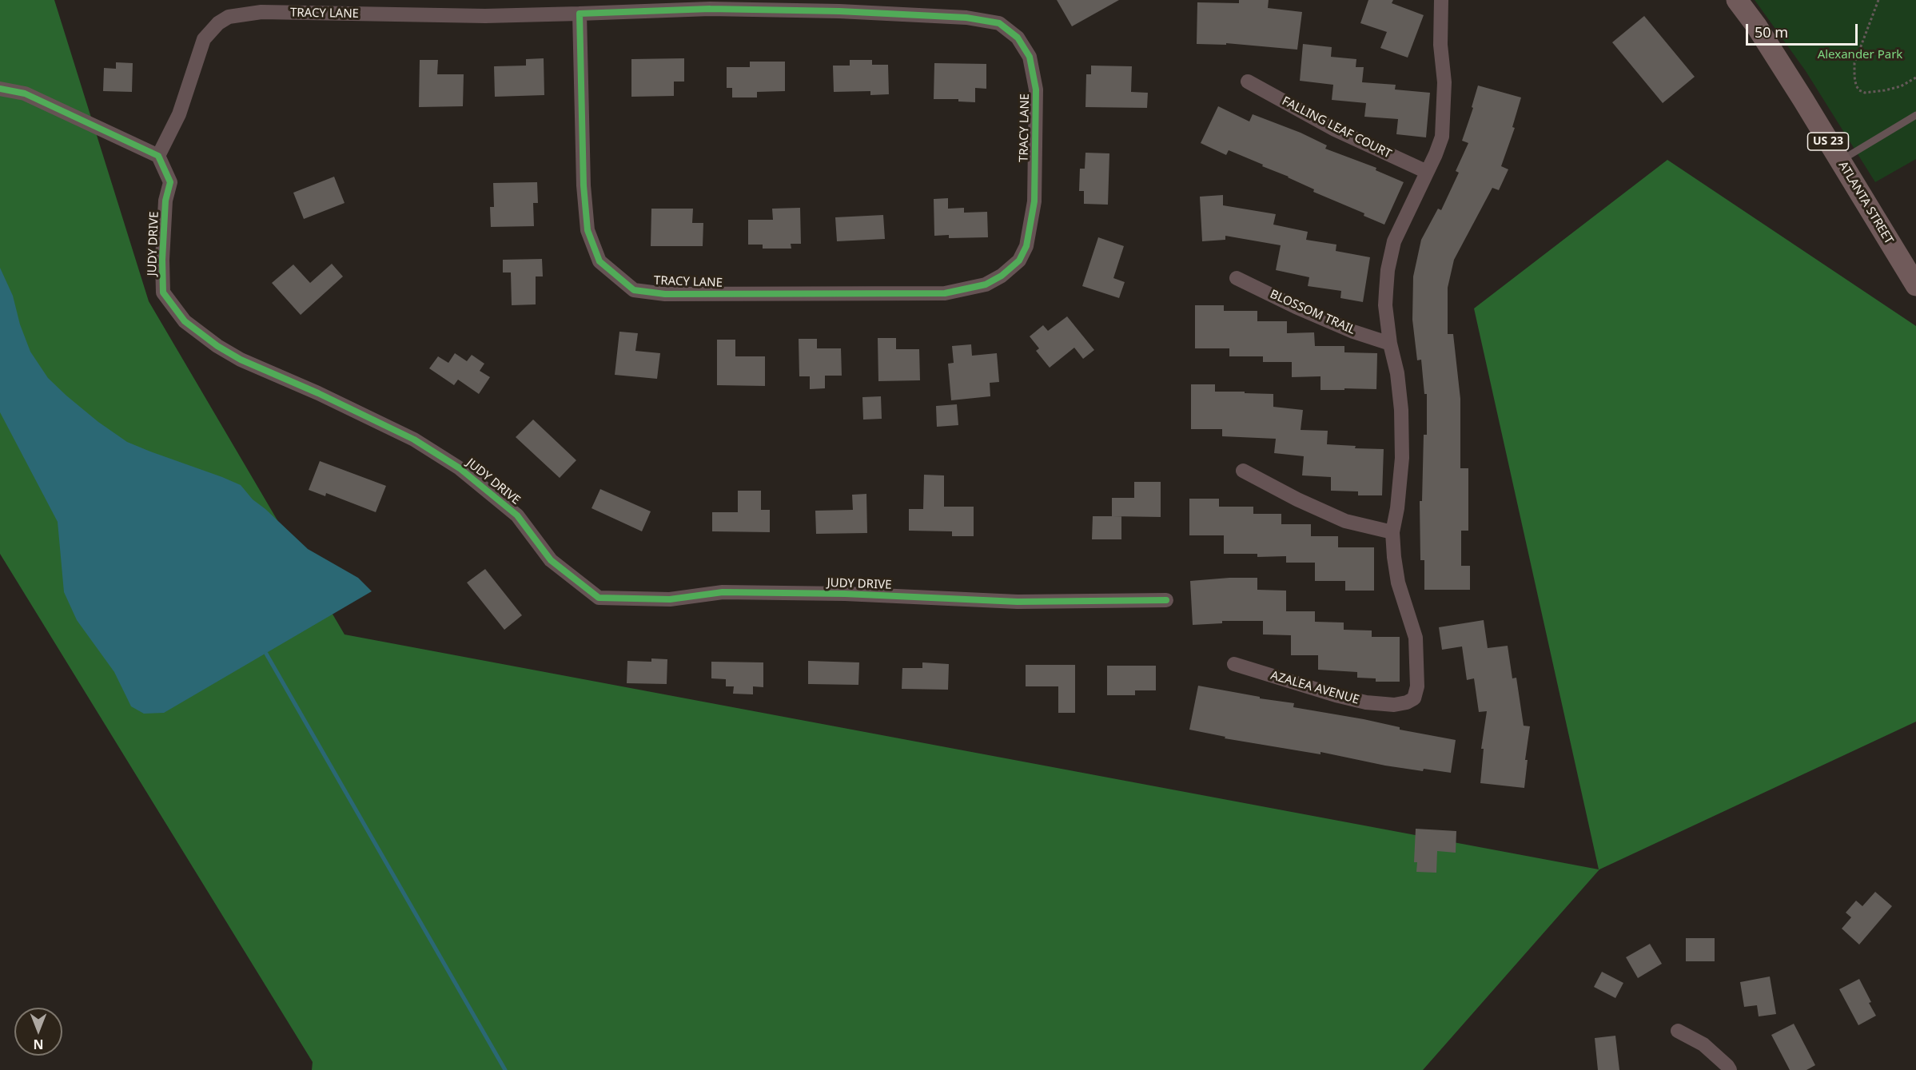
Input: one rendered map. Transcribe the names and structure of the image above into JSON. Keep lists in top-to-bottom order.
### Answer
{
  "streets": {
    "main road": ["US 23", "ATLANTA STREET"],
    "street": [
      "TRACY LANE",
      "FALLING LEAF COURT",
      "JUDY DRIVE",
      "BLOSSOM TRAIL",
      "AZALEA AVENUE"
    ]
  },
  "crossings": [
    ["TRACY LANE", "JUDY DRIVE"]
  ],
  "parks": ["Alexander Park"],
  "scale_bar": "50 m",
  "north": "bottom"
}
